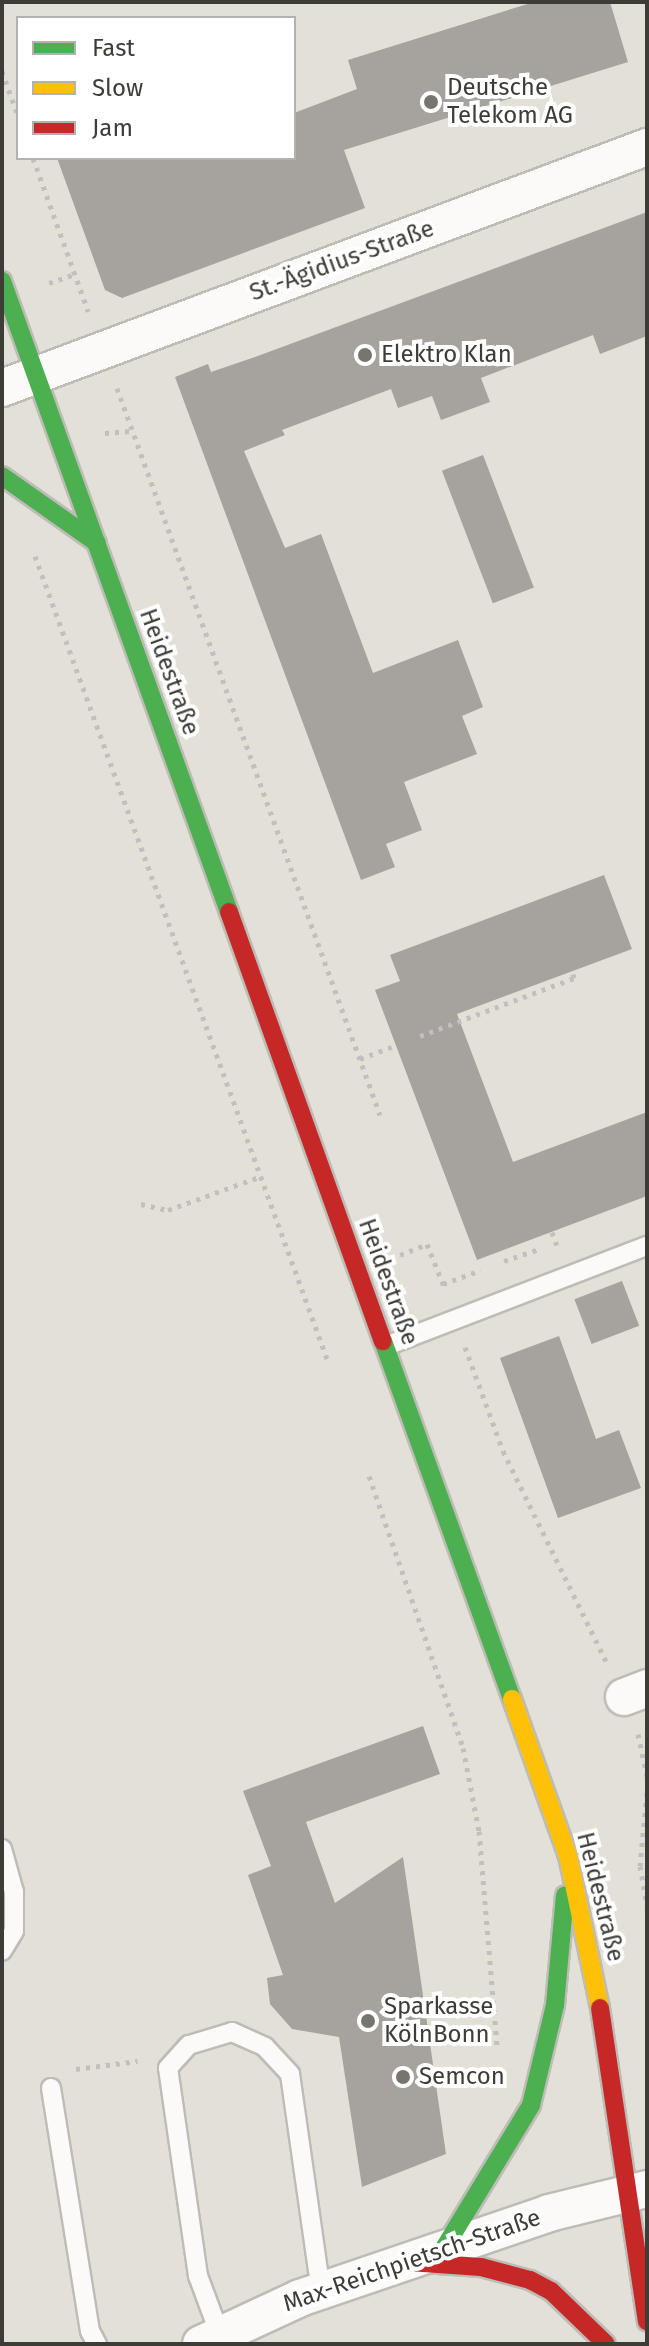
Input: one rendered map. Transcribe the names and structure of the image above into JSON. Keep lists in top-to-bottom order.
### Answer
{
  "streets": {
    "main road": ["Heidestraße"],
    "street": ["St.-Ägidius-Straße", "Max-Reichpietsch-Straße"]
  },
  "crossings": [
    ["St.-Ägidius-Straße", "Heidestraße"],
    ["Heidestraße", "Max-Reichpietsch-Straße"]
  ],
  "places": [
    "Deutsche Telekom AG",
    "Elektro Klan",
    "Sparkasse KölnBonn",
    "Semcon"
  ],
  "legend": ["Fast", "Slow", "Jam"]
}
